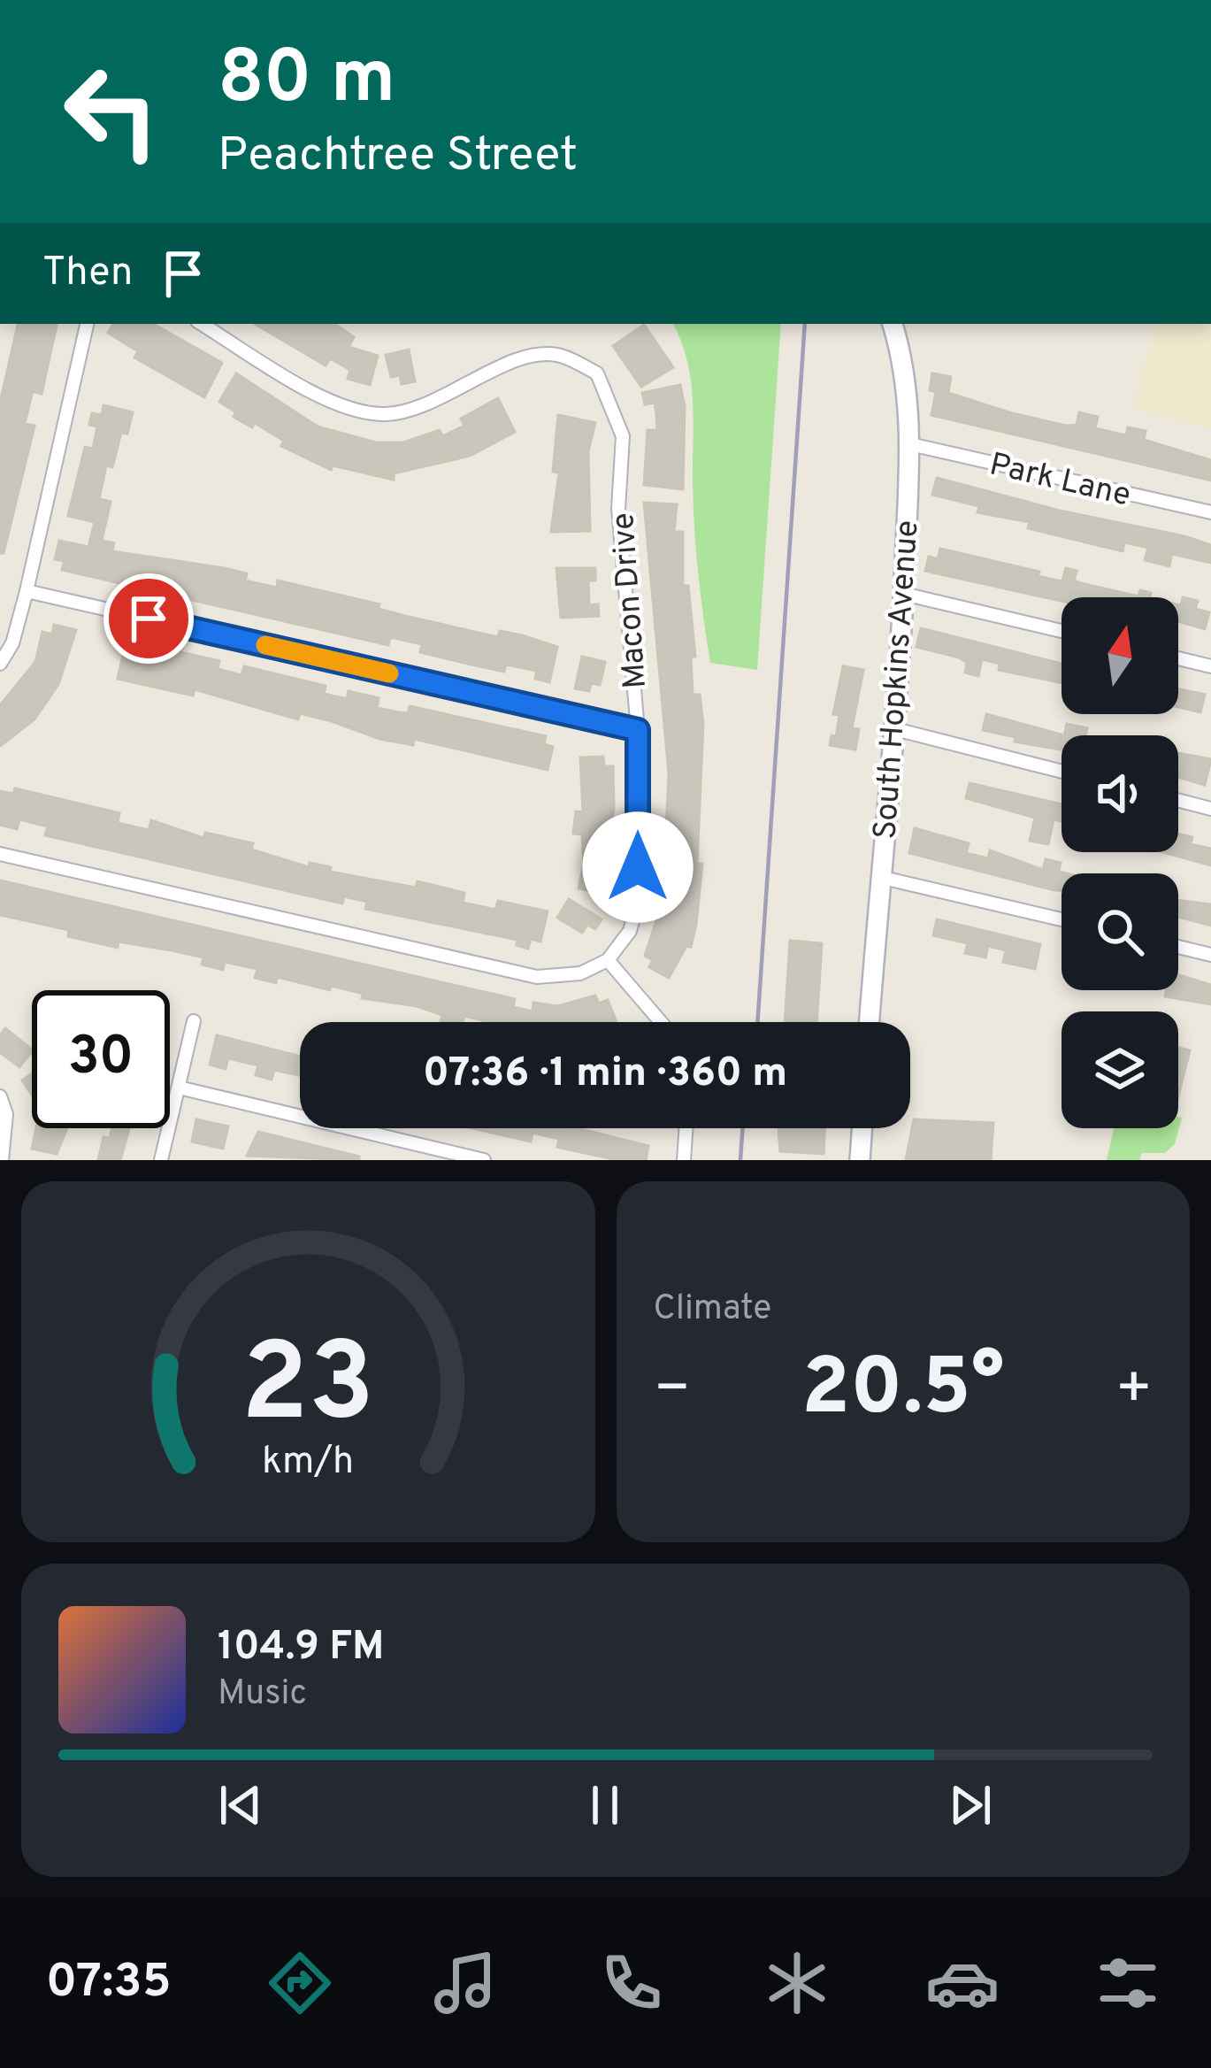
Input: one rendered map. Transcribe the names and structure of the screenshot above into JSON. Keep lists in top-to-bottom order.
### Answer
{
  "streets": {
    "street": ["Park Lane", "Macon Drive", "South Hopkins Avenue"]
  },
  "crossings": [
    ["Park Lane", "South Hopkins Avenue"]
  ],
  "north": "top",
  "page": {
    "turn": ["80 m", "Peachtree Street"],
    "then": "Then",
    "limit": "30",
    "trip": "07:36 · 1 min · 360 m",
    "tile": "Climate",
    "heat": ["−", "20.5°", "+"],
    "song": ["104.9 FM", "Music"],
    "tabs": "07:35",
    "gauge": ["23", "km/h"]
  }
}
